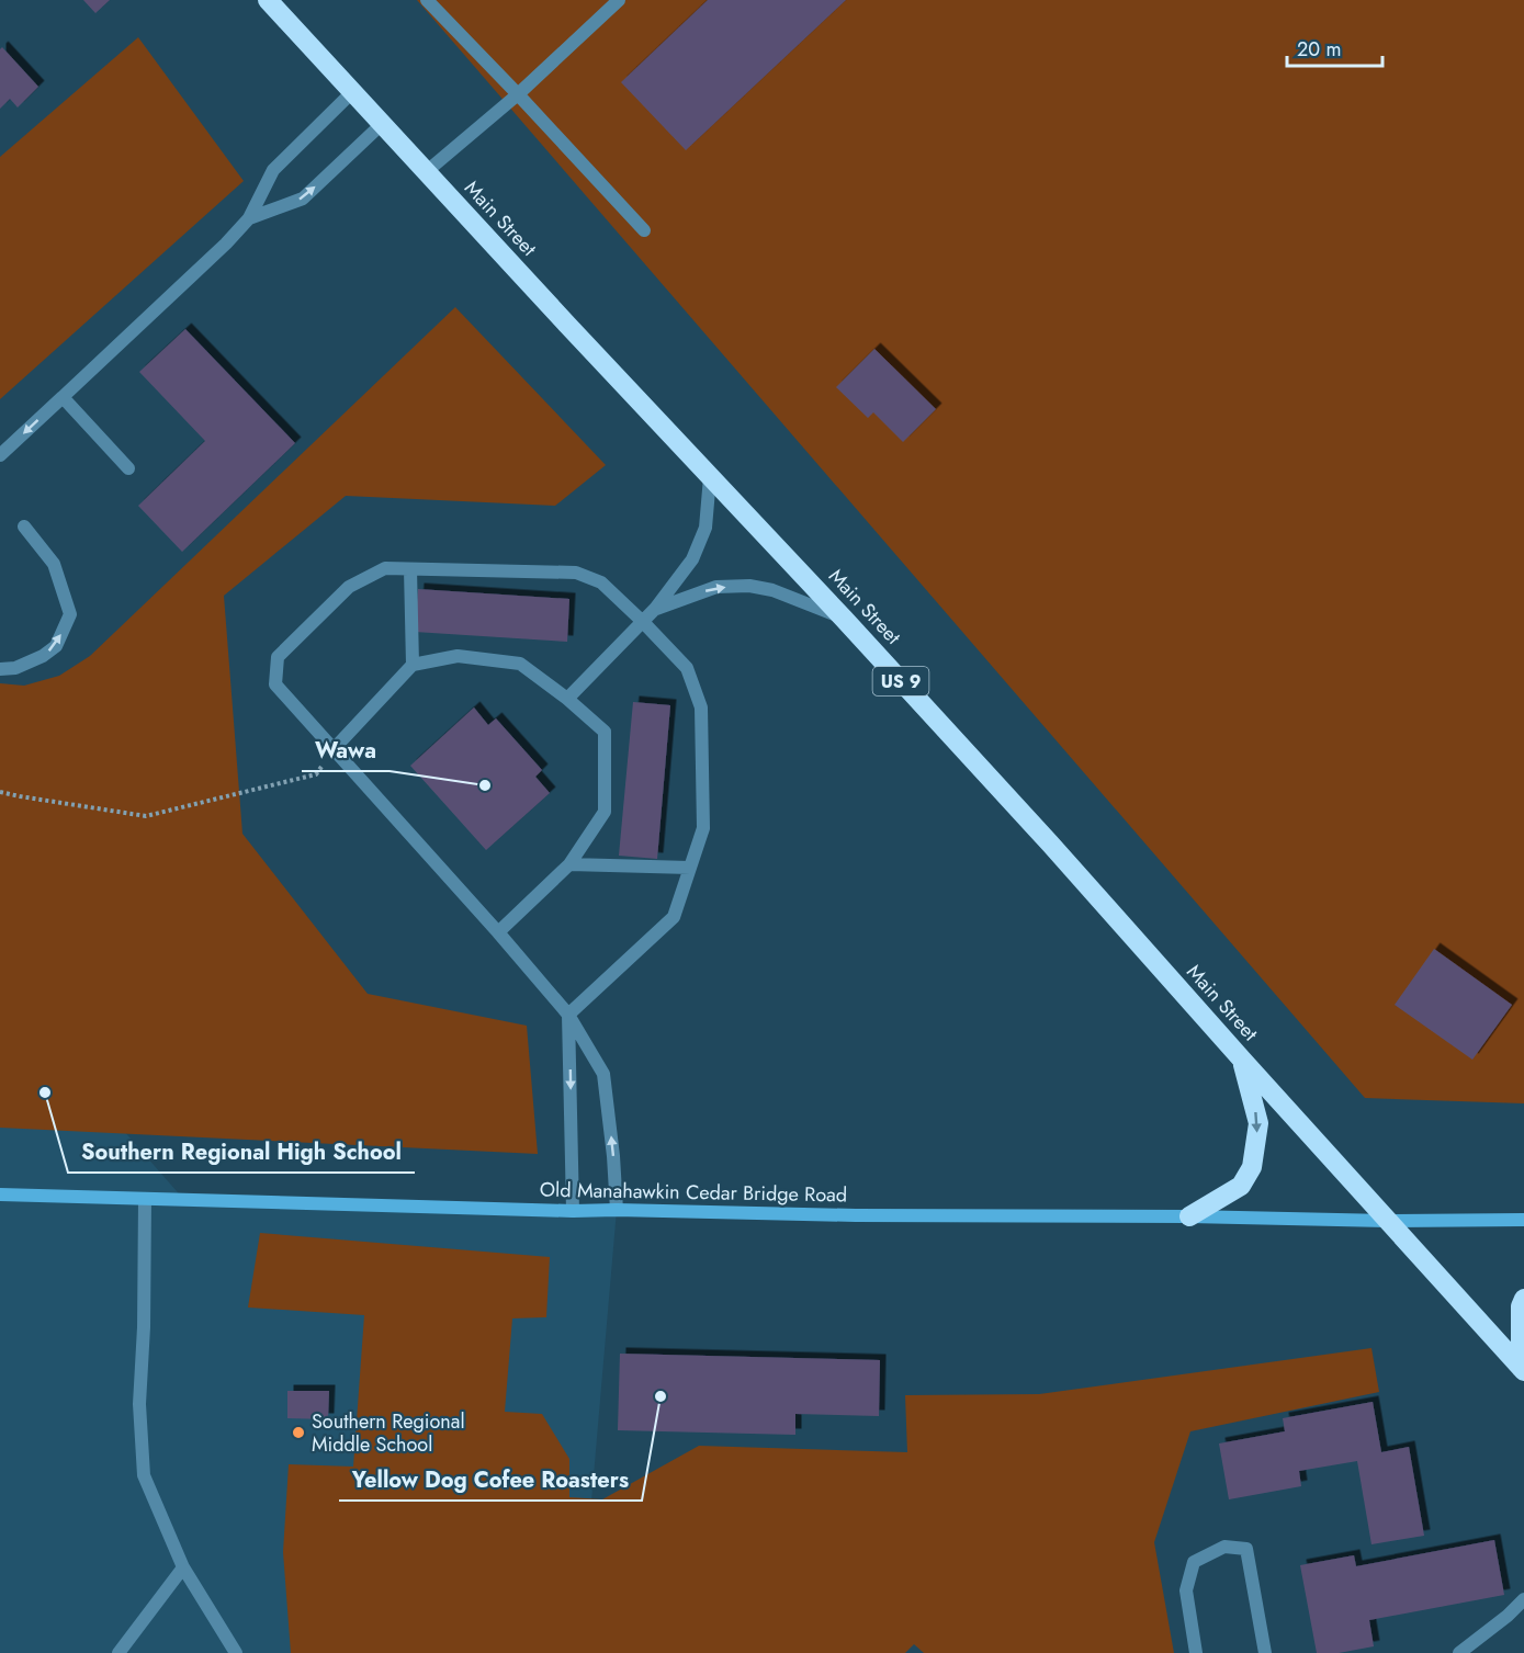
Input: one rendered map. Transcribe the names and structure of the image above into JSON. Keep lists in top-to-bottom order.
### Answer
{
  "streets": {
    "highway": ["Main Street", "US 9"],
    "street": ["Old Manahawkin Cedar Bridge Road"]
  },
  "crossings": [
    ["Main Street", "Old Manahawkin Cedar Bridge Road"]
  ],
  "places": [
    "Wawa",
    "Southern Regional High School",
    "Yellow Dog Cofee Roasters",
    "Southern Regional Middle School"
  ],
  "scale_bar": "20 m"
}
